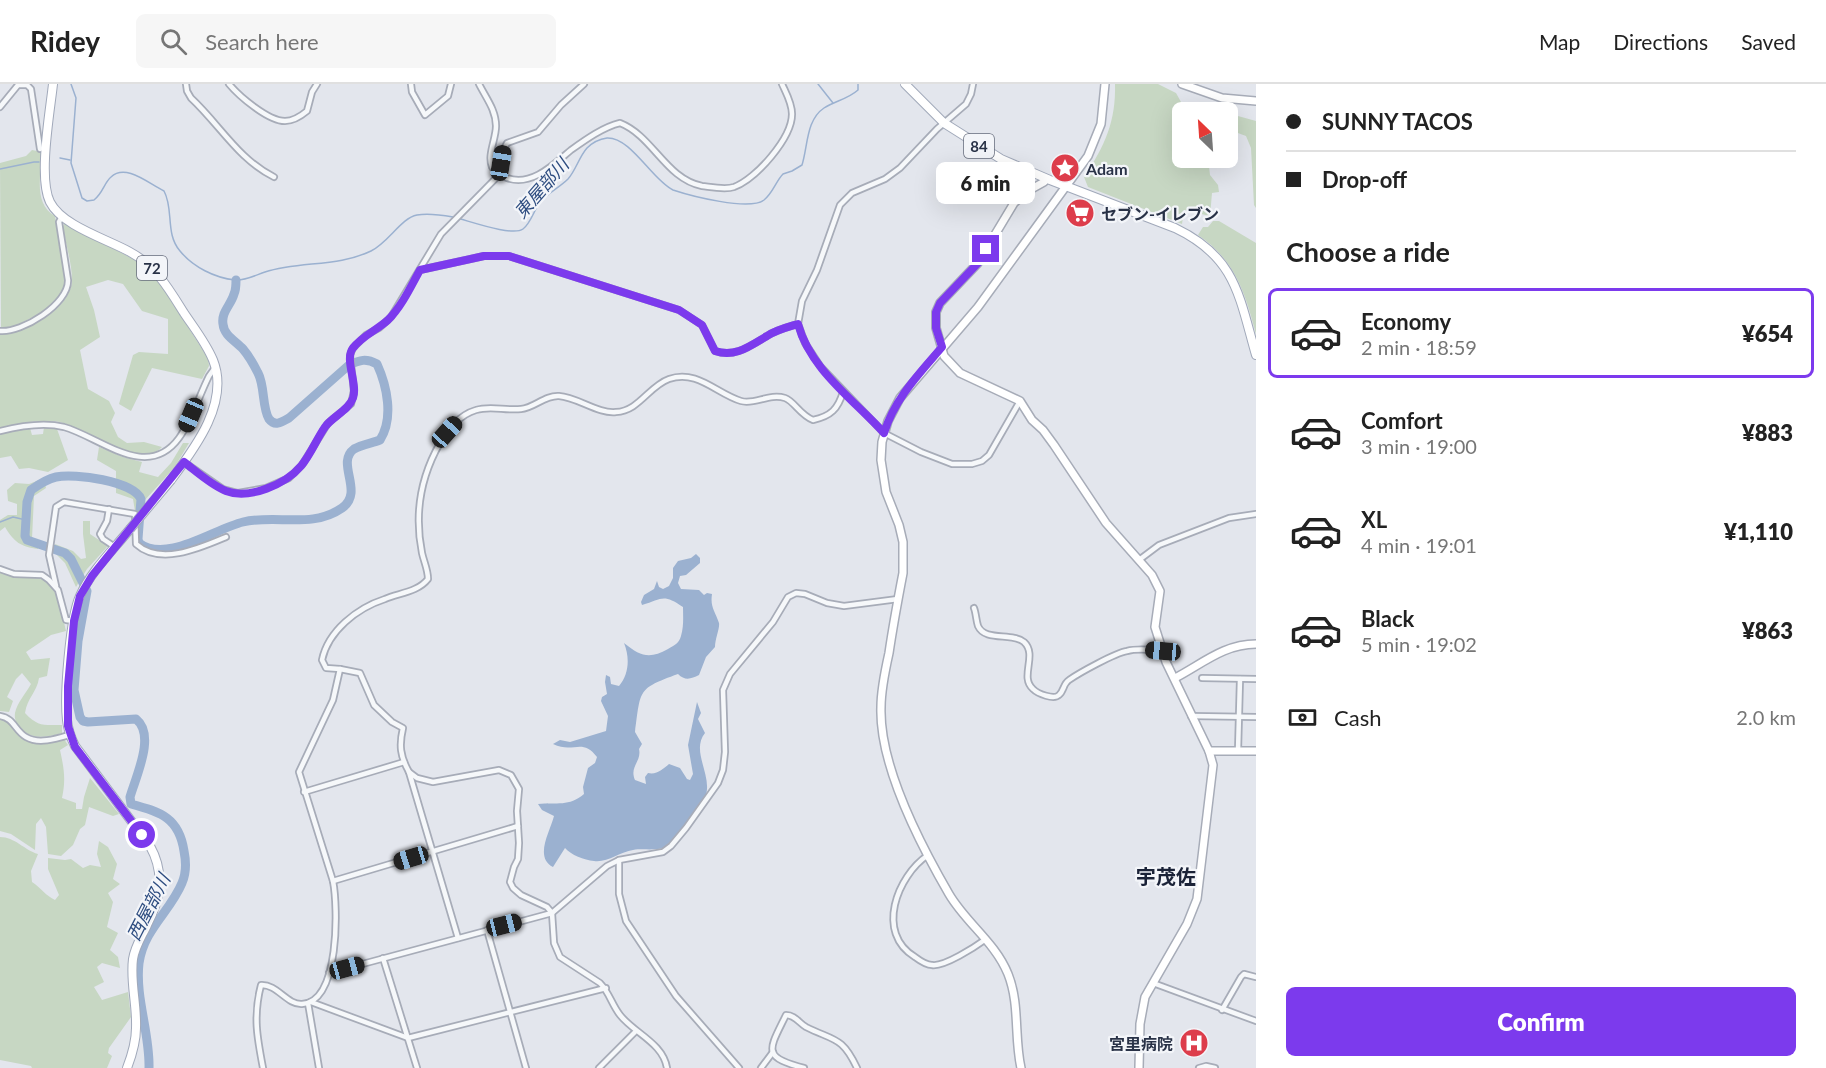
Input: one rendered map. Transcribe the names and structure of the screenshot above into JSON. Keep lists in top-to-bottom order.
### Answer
{
  "streets": {
    "main road": ["84", "72"]
  },
  "districts": ["宇茂佐"],
  "water": ["東屋部川", "西屋部川"],
  "places": {
    "place": ["Adam"],
    "supermarket": ["セブン-イレブン"],
    "hospital": ["宮里病院"]
  },
  "north": "top left",
  "page": {
    "header": "Ridey",
    "search": "Search here",
    "nav": ["Map", "Directions", "Saved"],
    "banner": ["SUNNY TACOS", "Drop-off"],
    "bubble": "6 min",
    "heading": "Choose a ride",
    "list": [
      {
        "name": "Economy",
        "note": "2 min · 18:59",
        "value": "¥654"
      },
      {
        "name": "Comfort",
        "note": "3 min · 19:00",
        "value": "¥883"
      },
      {
        "name": "XL",
        "note": "4 min · 19:01",
        "value": "¥1,110"
      },
      {
        "name": "Black",
        "note": "5 min · 19:02",
        "value": "¥863"
      }
    ],
    "pay": ["Cash", "2.0 km"],
    "buttons": "Confirm"
  }
}
